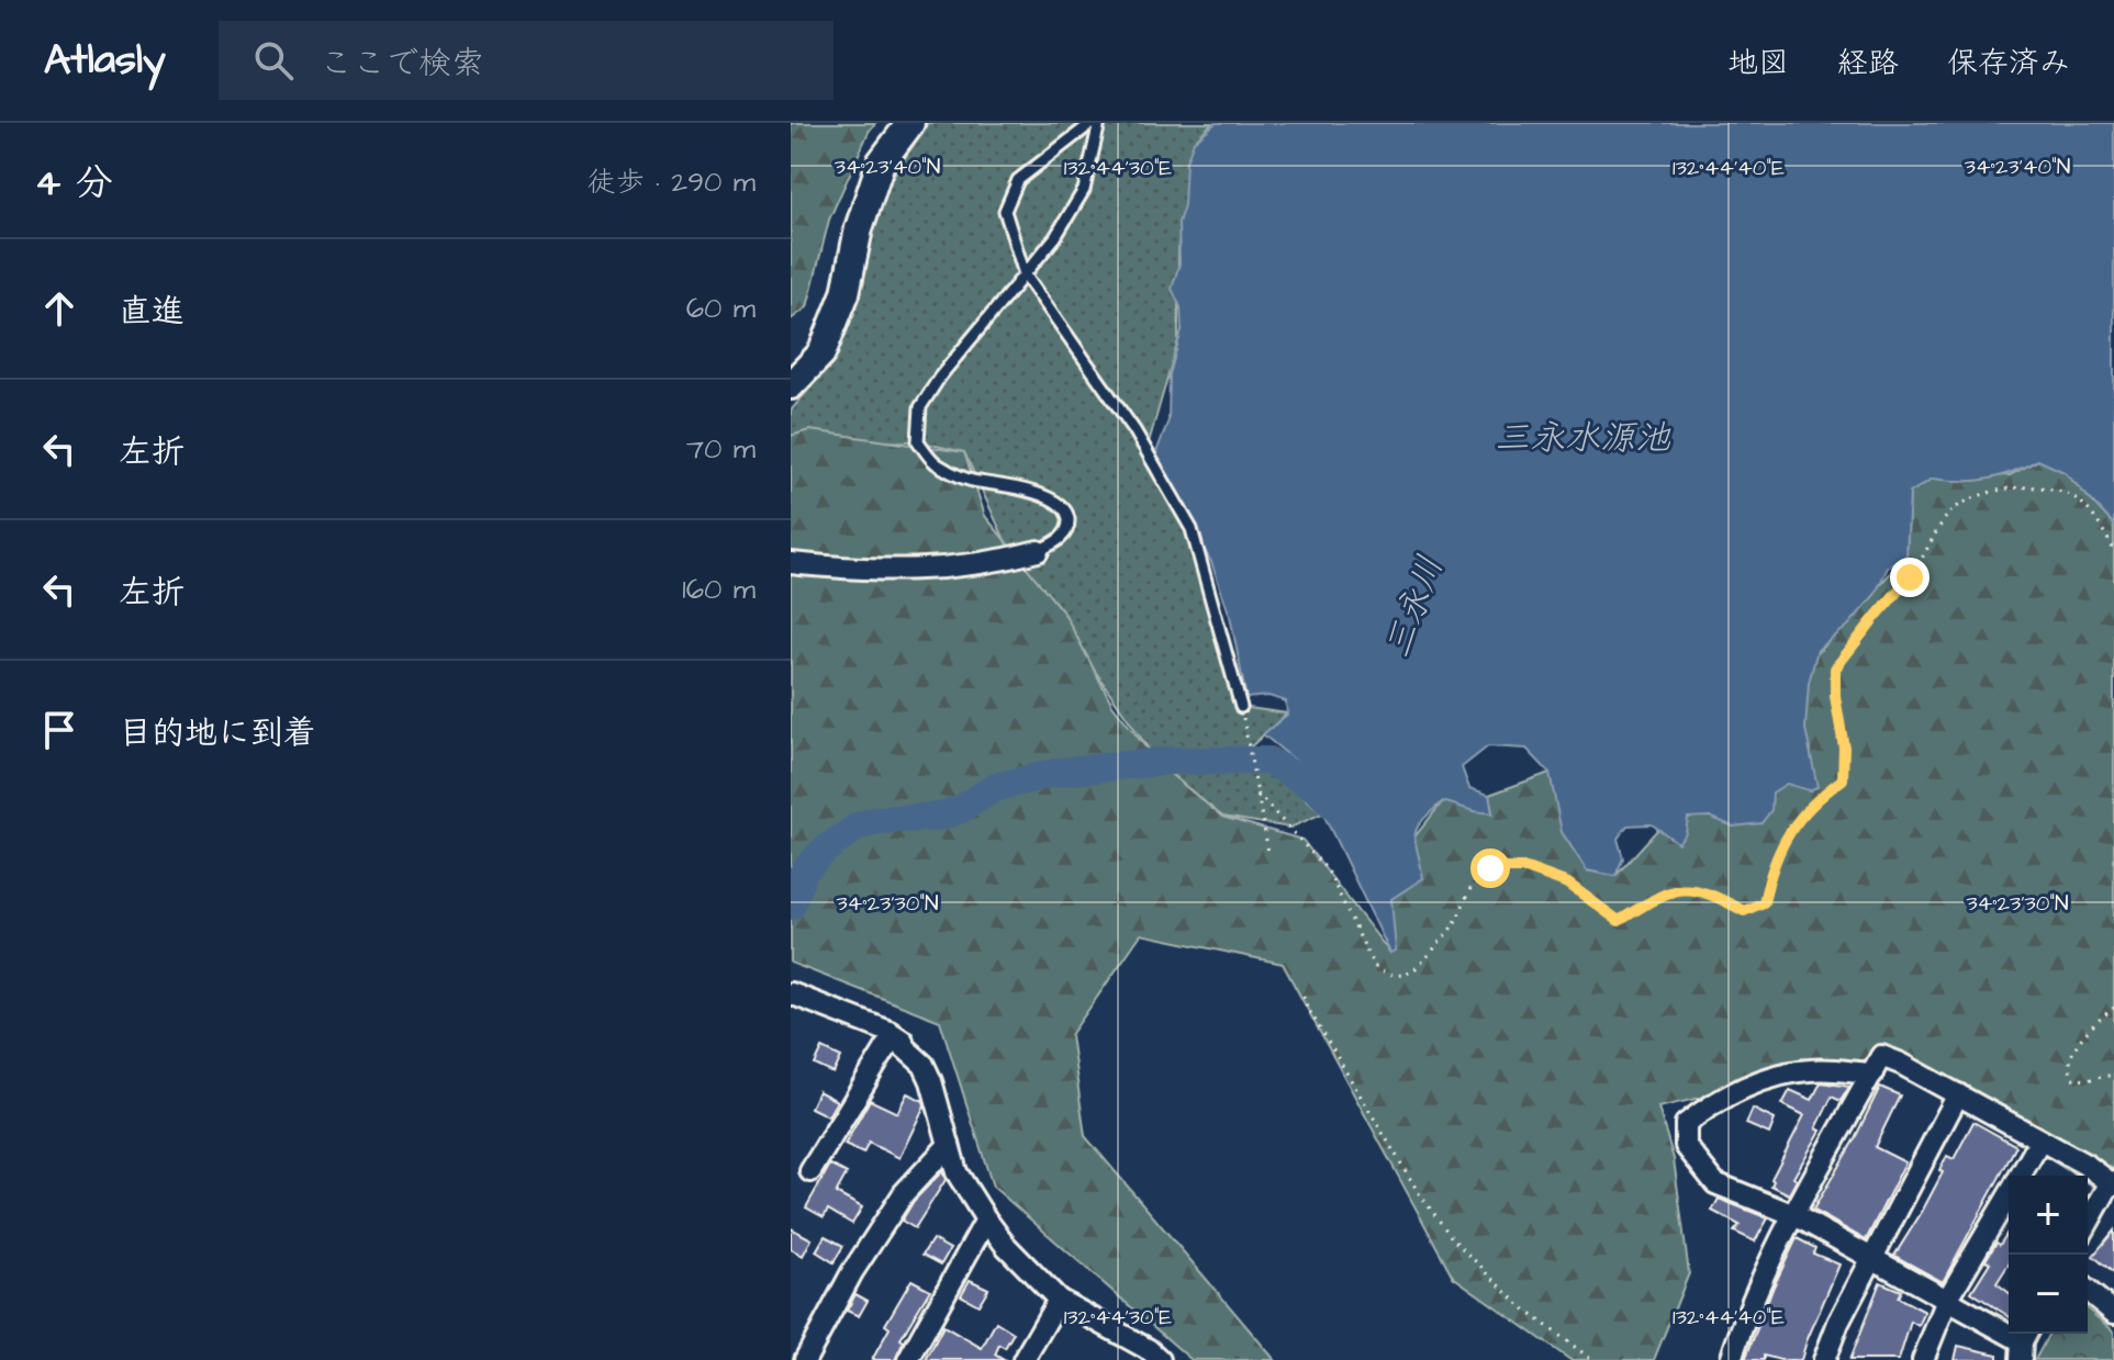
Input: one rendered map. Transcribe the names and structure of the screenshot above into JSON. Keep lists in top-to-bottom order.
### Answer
{
  "water": ["三永水源池", "三永川"],
  "page": {
    "header": "Atlasly",
    "search": "ここで検索",
    "nav": ["地図", "経路", "保存済み"],
    "heading": ["4 分", "徒歩 · 290 m"],
    "list": [
      ["直進", "60 m"],
      ["左折", "70 m"],
      ["左折", "160 m"],
      "目的地に到着"
    ],
    "map_buttons": ["+", "−"]
  },
  "coordinates": [
    "34°23'40\"N",
    "132°44'30\"E",
    "132°44'40\"E",
    "34°23'30\"N"
  ]
}
